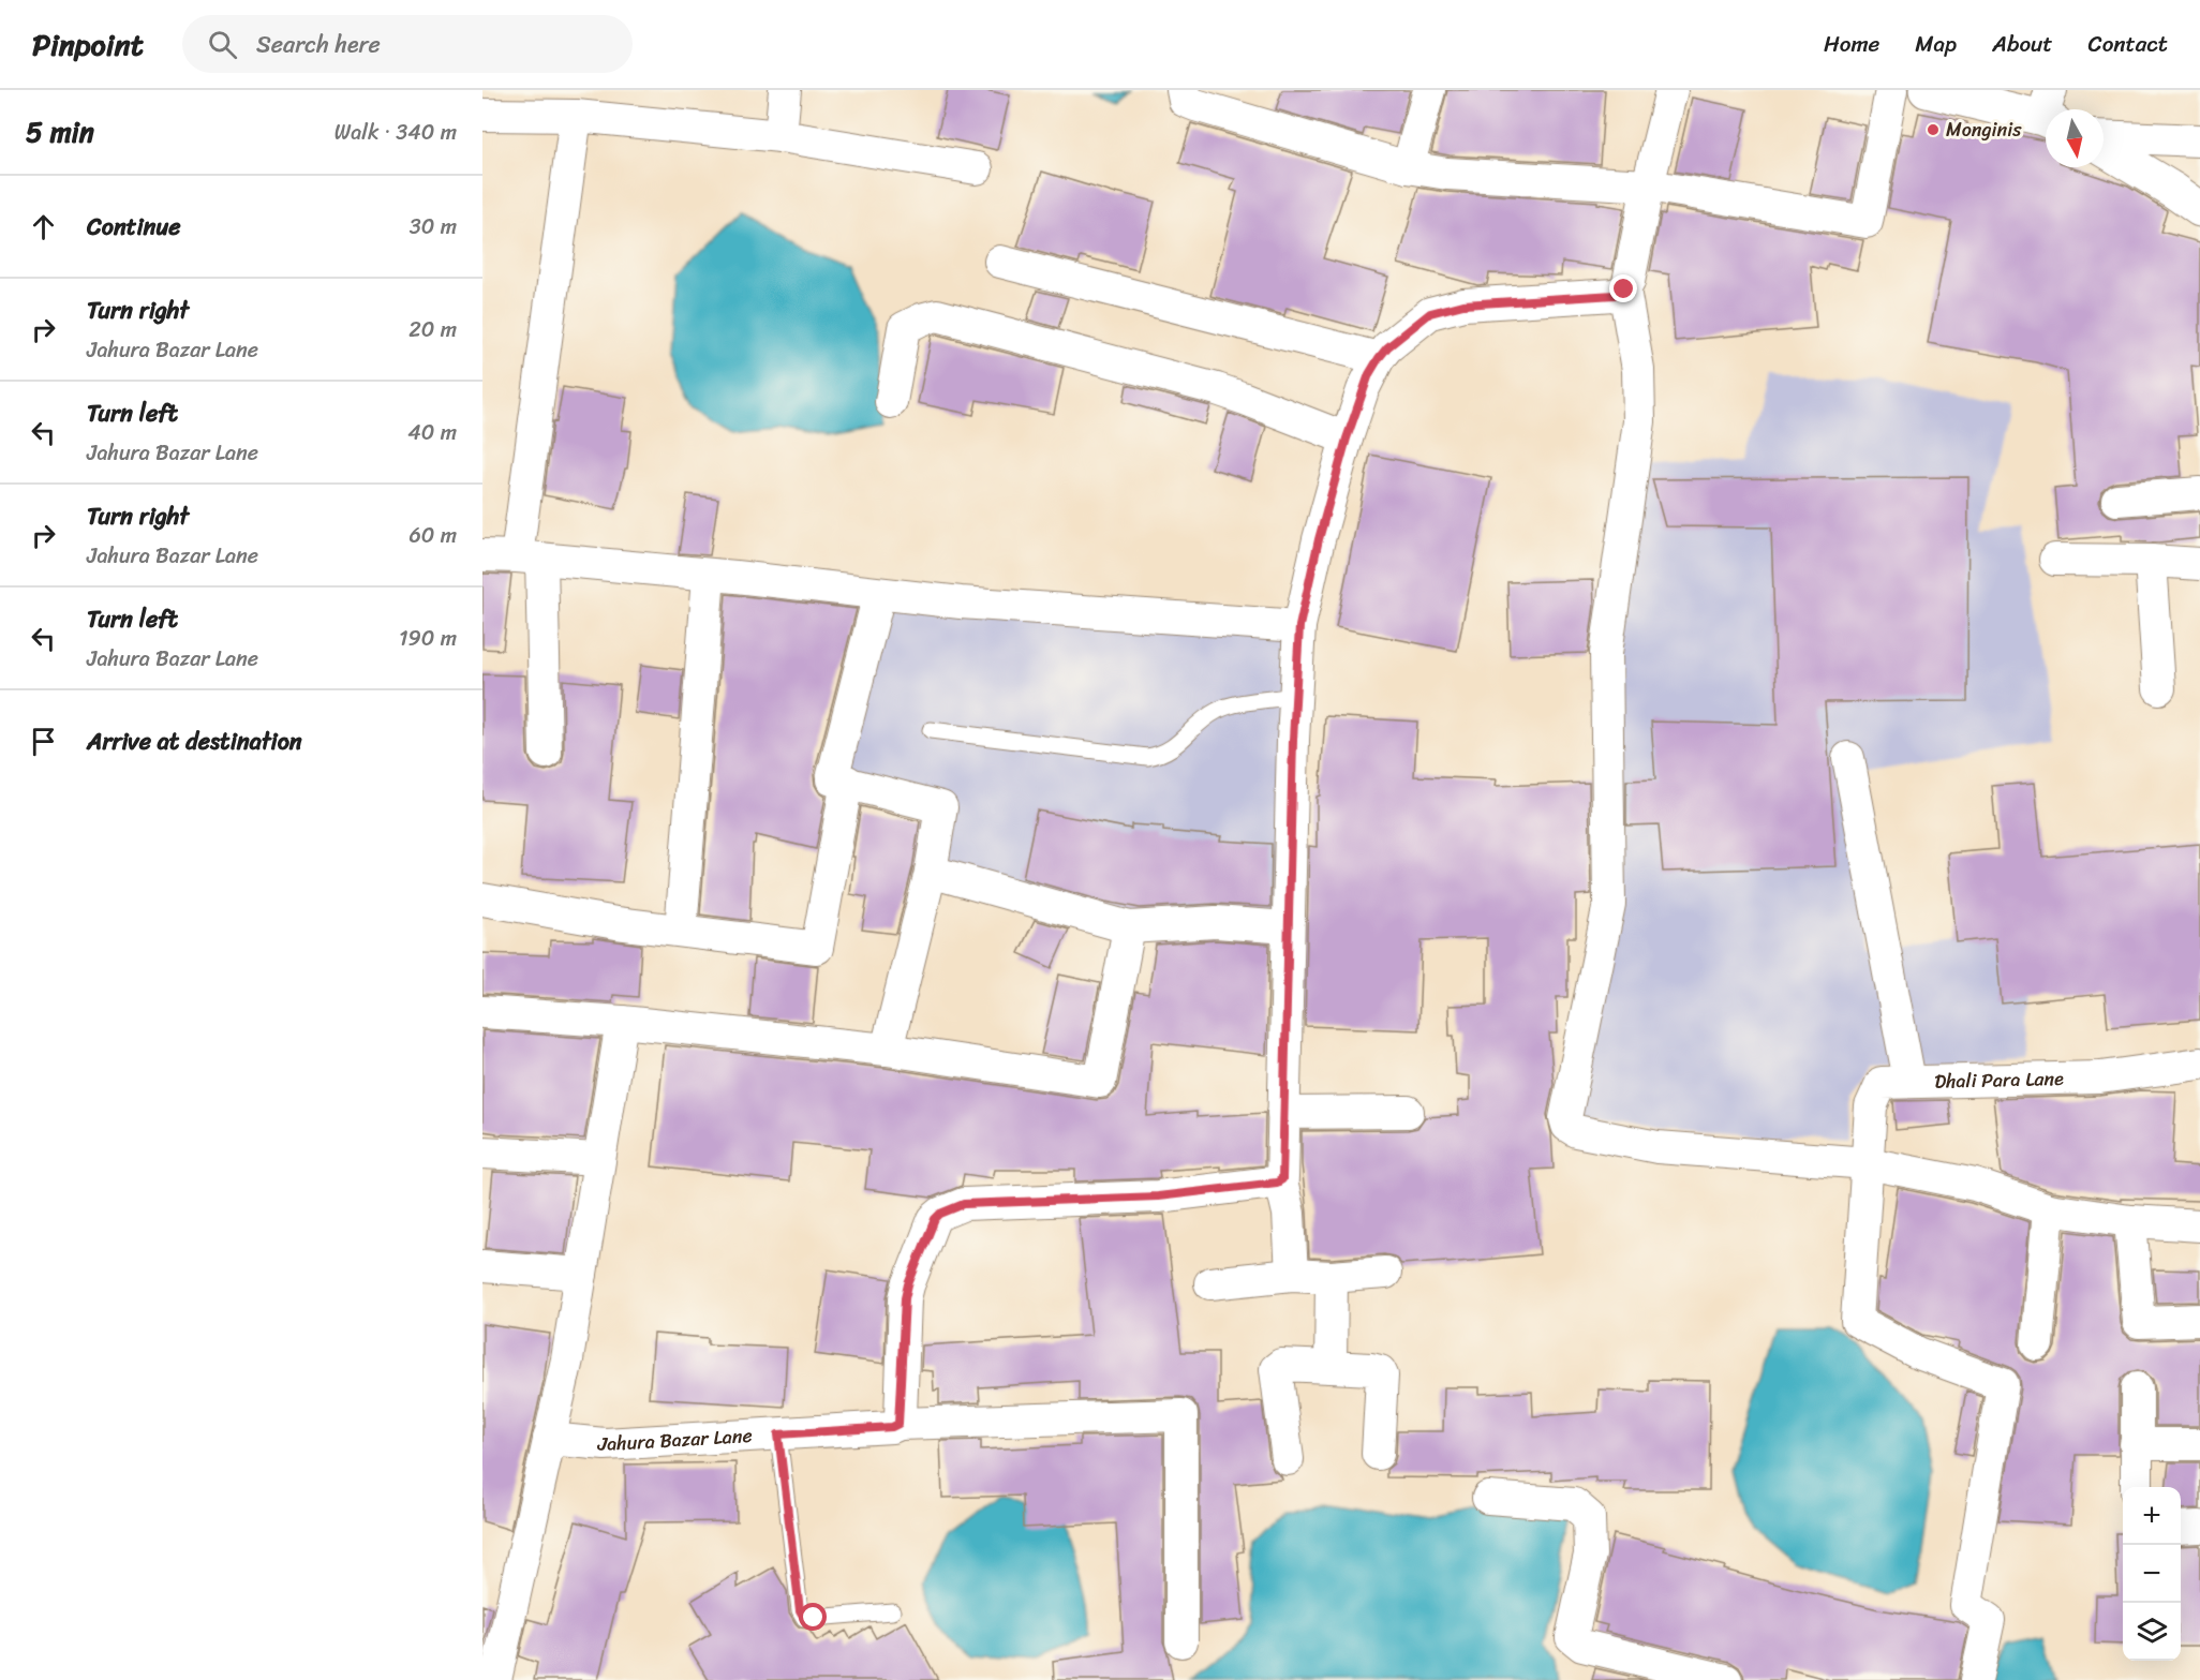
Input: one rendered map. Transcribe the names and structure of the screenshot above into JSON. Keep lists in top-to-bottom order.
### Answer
{
  "streets": {
    "street": ["Dhali Para Lane", "Jahura Bazar Lane"]
  },
  "places": ["Monginis"],
  "north": "bottom",
  "page": {
    "header": "Pinpoint",
    "search": "Search here",
    "nav": [
      "Home",
      "Map",
      "About",
      "Contact"
    ],
    "heading": ["5 min", "Walk · 340 m"],
    "list": [
      ["Continue", "30 m"],
      ["Turn right", "Jahura Bazar Lane", "20 m"],
      ["Turn left", "Jahura Bazar Lane", "40 m"],
      ["Turn right", "Jahura Bazar Lane", "60 m"],
      ["Turn left", "Jahura Bazar Lane", "190 m"],
      "Arrive at destination"
    ],
    "map_buttons": ["+", "−"]
  }
}
